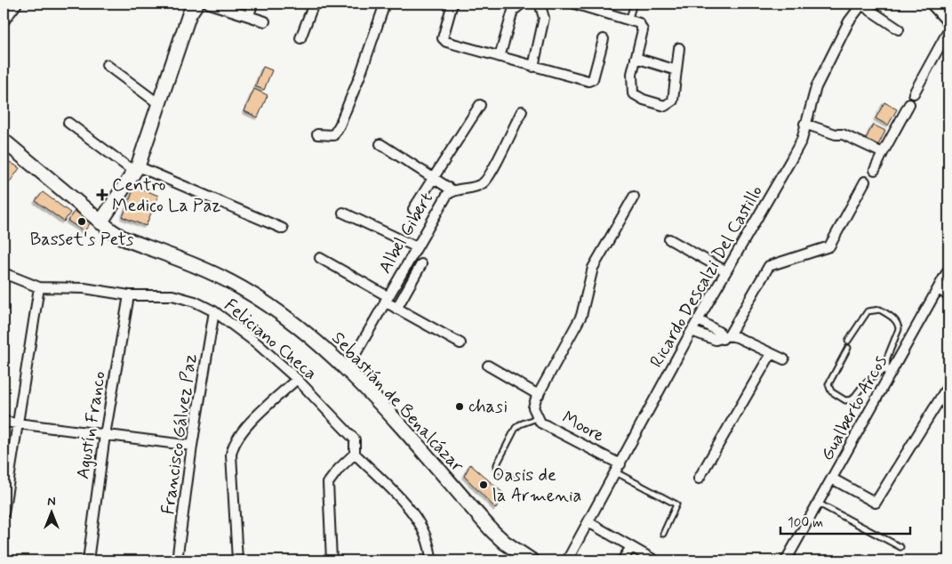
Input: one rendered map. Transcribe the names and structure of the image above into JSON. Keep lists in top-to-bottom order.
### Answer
{
  "streets": {
    "main road": ["Sebastián de Benalcázar"],
    "street": [
      "Albel Gibert",
      "Ricardo Descalzi Del Castillo",
      "Feliciano Checa",
      "Gualberto Arcos",
      "Agustín Franco",
      "Moore",
      "Francisco Gálvez Paz"
    ]
  },
  "crossings": [
    ["Albel Gibert", "Sebastián de Benalcázar"],
    ["Ricardo Descalzi Del Castillo", "Moore"],
    ["Feliciano Checa", "Agustín Franco"],
    ["Feliciano Checa", "Francisco Gálvez Paz"]
  ],
  "places": {
    "health": ["Centro Medico La Paz"],
    "other": ["Basset's Pets", "chasi", "Oasis de la Armenia"]
  },
  "scale_bar": "100 m",
  "north": "top"
}
